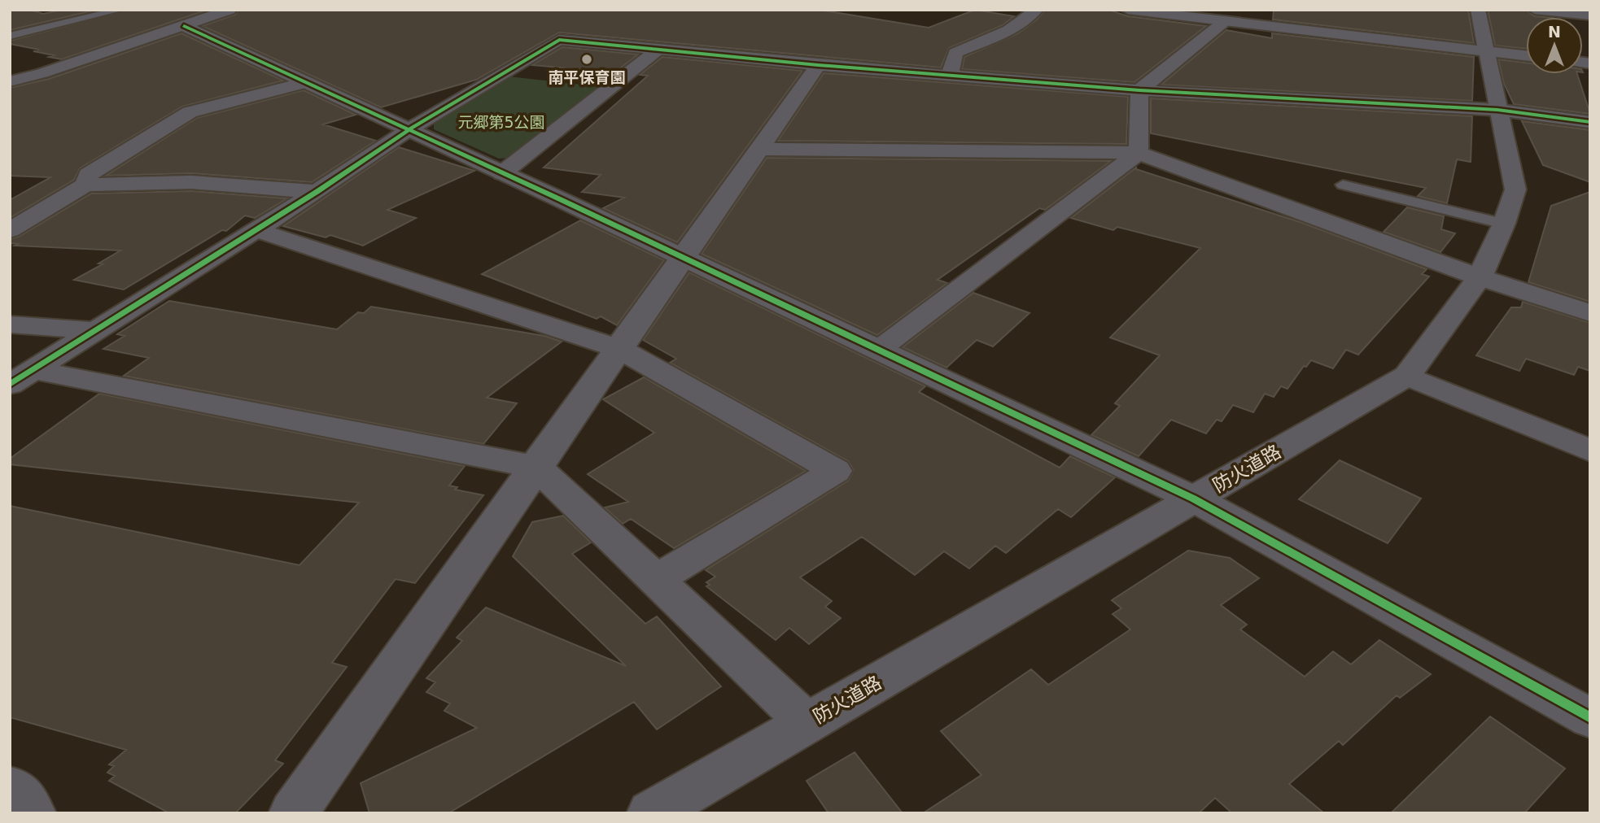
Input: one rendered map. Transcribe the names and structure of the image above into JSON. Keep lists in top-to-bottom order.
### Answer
{
  "streets": {
    "street": ["防火道路"]
  },
  "parks": ["元郷第5公園"],
  "places": ["南平保育園"],
  "north": "top"
}
